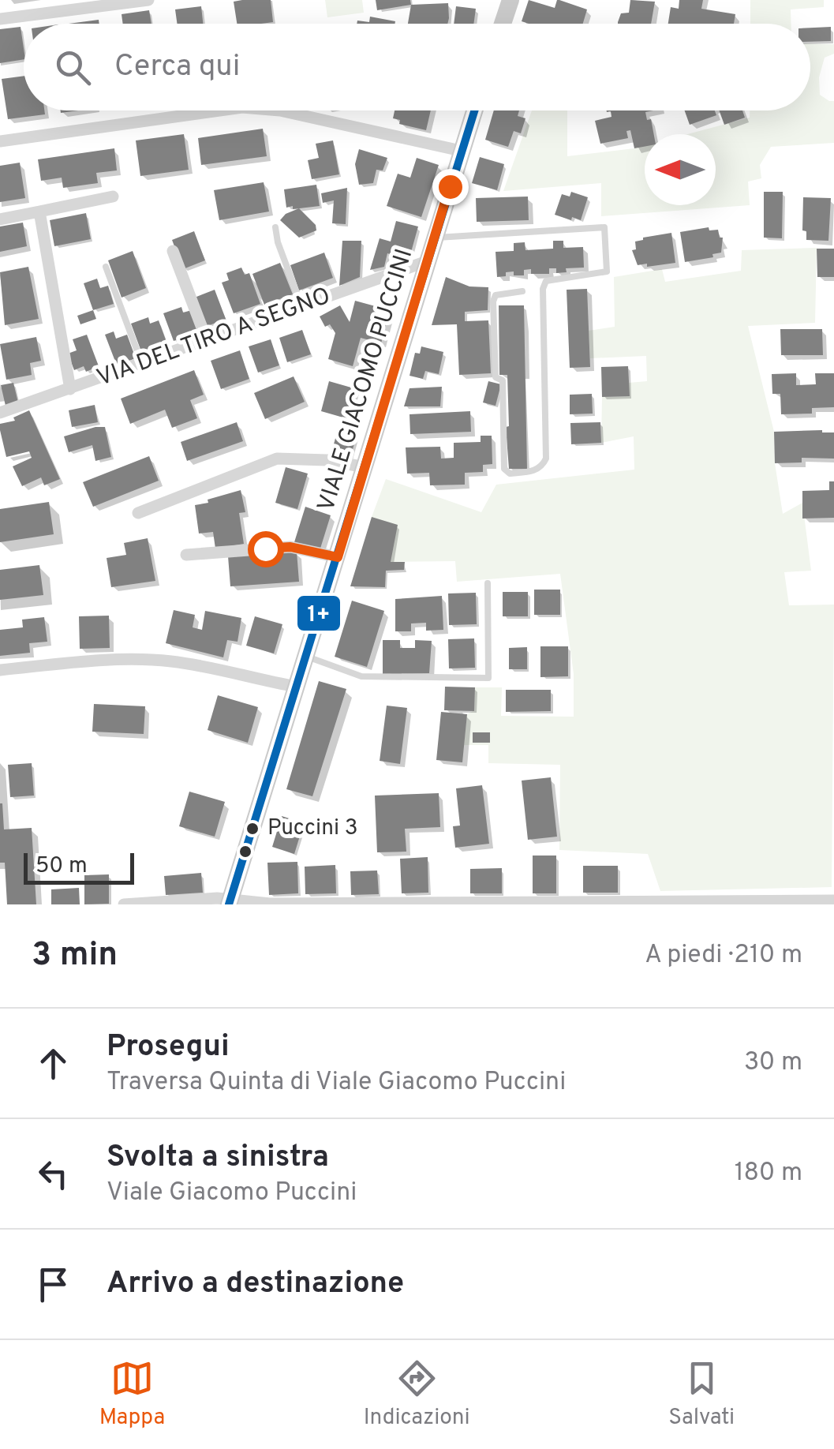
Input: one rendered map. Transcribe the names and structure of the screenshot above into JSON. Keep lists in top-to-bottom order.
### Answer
{
  "streets": {
    "main road": ["VIALE GIACOMO PUCCINI"],
    "street": ["VIA DEL TIRO A SEGNO"]
  },
  "crossings": [
    ["VIA DEL TIRO A SEGNO", "VIALE GIACOMO PUCCINI"]
  ],
  "places": ["Puccini 3"],
  "lines": ["transit line 1+"],
  "scale_bar": "50 m",
  "north": "left",
  "page": {
    "search": "Cerca qui",
    "scale": "50 m",
    "heading": ["3 min", "A piedi · 210 m"],
    "list": [
      ["Prosegui", "Traversa Quinta di Viale Giacomo Puccini", "30 m"],
      ["Svolta a sinistra", "Viale Giacomo Puccini", "180 m"],
      "Arrivo a destinazione"
    ],
    "nav": ["Mappa", "Indicazioni", "Salvati"]
  }
}
